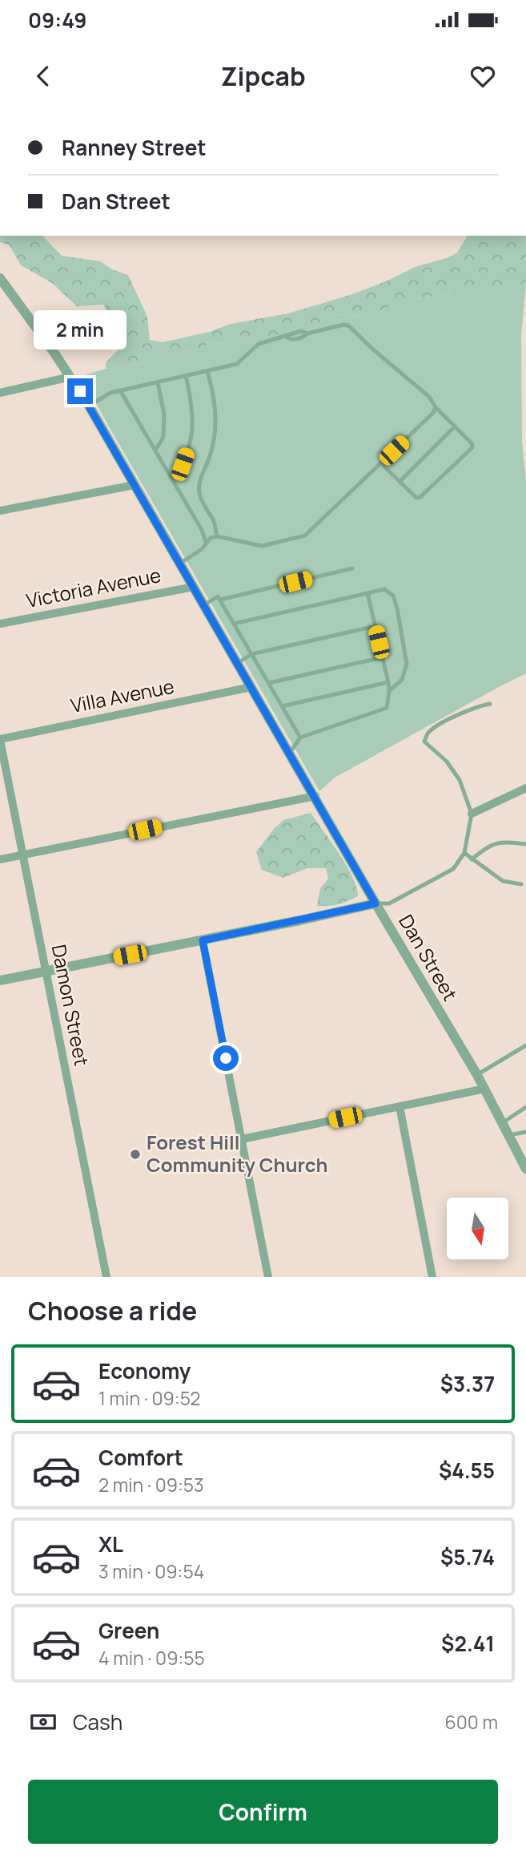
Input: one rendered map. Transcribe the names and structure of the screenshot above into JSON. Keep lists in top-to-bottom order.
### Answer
{
  "streets": {
    "street": [
      "Victoria Avenue",
      "Villa Avenue",
      "Dan Street",
      "Damon Street"
    ]
  },
  "crossings": [
    ["Victoria Avenue", "Dan Street"],
    ["Villa Avenue", "Dan Street"],
    ["Villa Avenue", "Damon Street"]
  ],
  "places": ["Forest Hill Community Church"],
  "north": "bottom",
  "page": {
    "status": "09:49",
    "header": "Zipcab",
    "banner": ["Ranney Street", "Dan Street"],
    "bubble": "2 min",
    "heading": "Choose a ride",
    "list": [
      {
        "name": "Economy",
        "note": "1 min · 09:52",
        "value": "$3.37"
      },
      {
        "name": "Comfort",
        "note": "2 min · 09:53",
        "value": "$4.55"
      },
      {
        "name": "XL",
        "note": "3 min · 09:54",
        "value": "$5.74"
      },
      {
        "name": "Green",
        "note": "4 min · 09:55",
        "value": "$2.41"
      }
    ],
    "pay": ["Cash", "600 m"],
    "buttons": "Confirm"
  }
}
